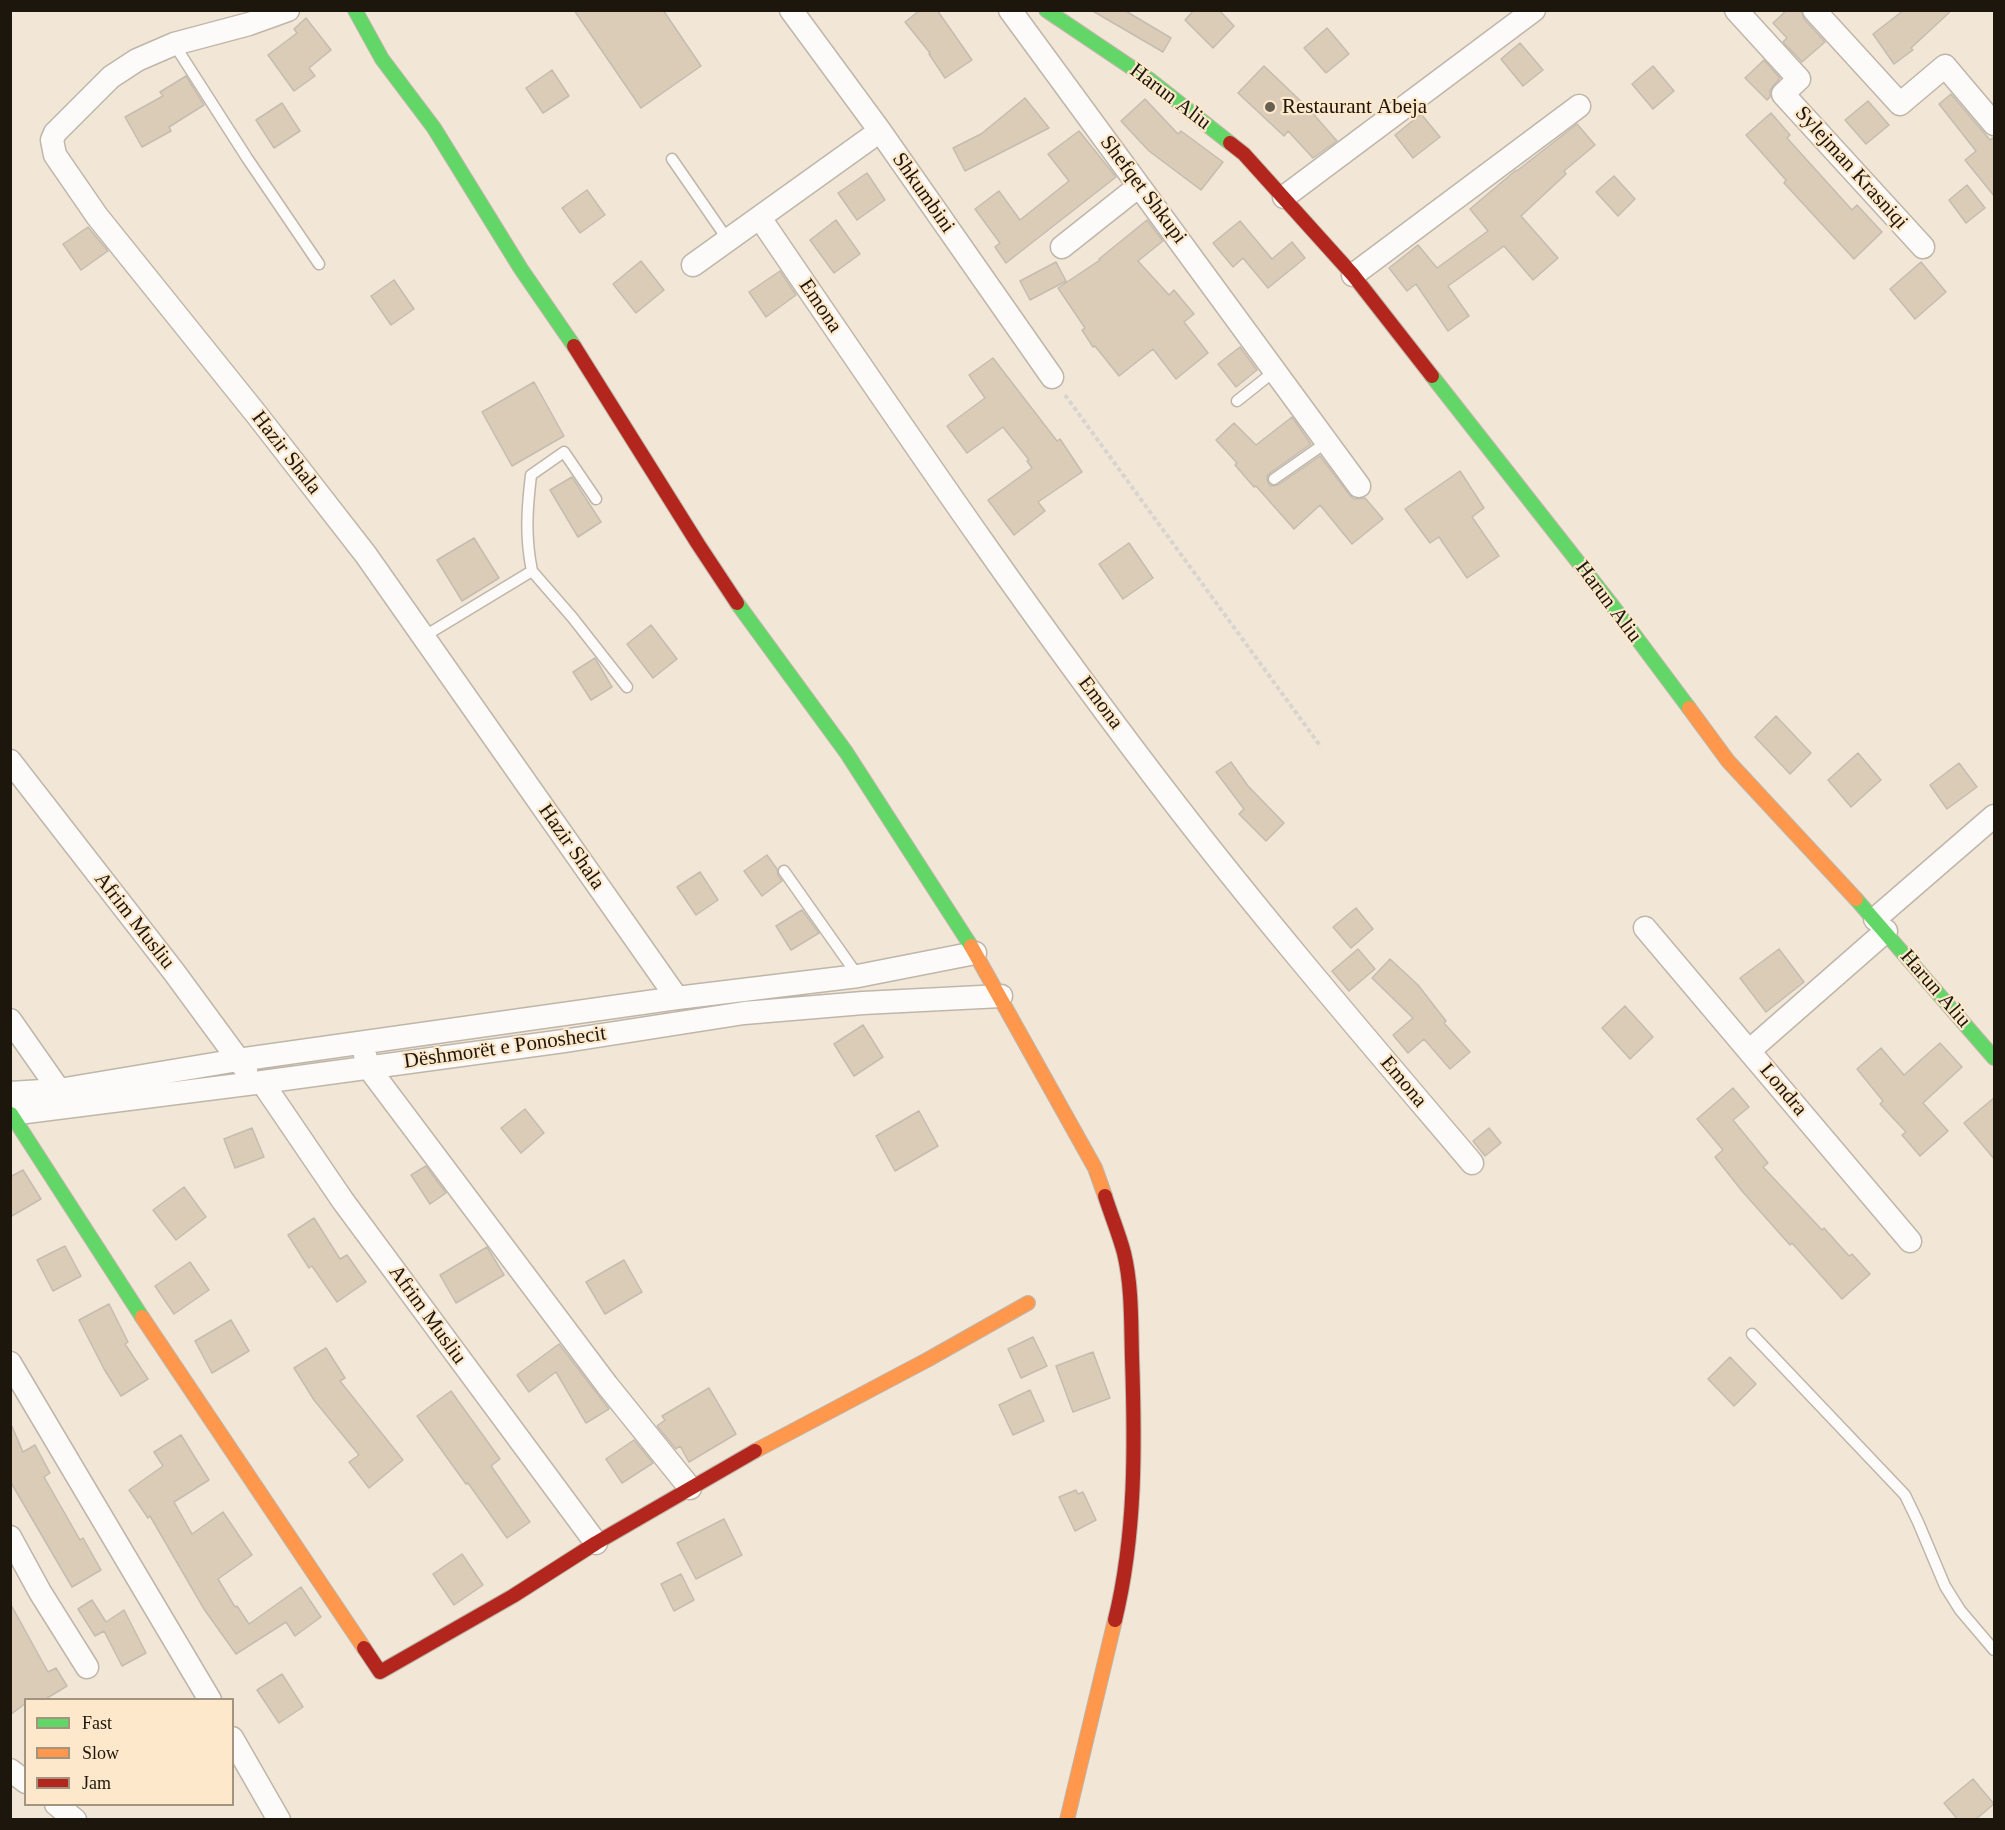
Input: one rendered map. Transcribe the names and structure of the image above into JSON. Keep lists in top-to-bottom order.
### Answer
{
  "streets": {
    "street": [
      "Harun Aliu",
      "Sylejman Krasniqi",
      "Shefqet Shkupi",
      "Shkumbini",
      "Emona",
      "Hazir Shala",
      "Afrim Musliu",
      "Dëshmorët e Ponoshecit",
      "Londra"
    ]
  },
  "crossings": [
    ["Harun Aliu", "Londra"],
    ["Hazir Shala", "Dëshmorët e Ponoshecit"],
    ["Afrim Musliu", "Dëshmorët e Ponoshecit"]
  ],
  "places": ["Restaurant Abeja"],
  "legend": ["Fast", "Slow", "Jam"]
}
